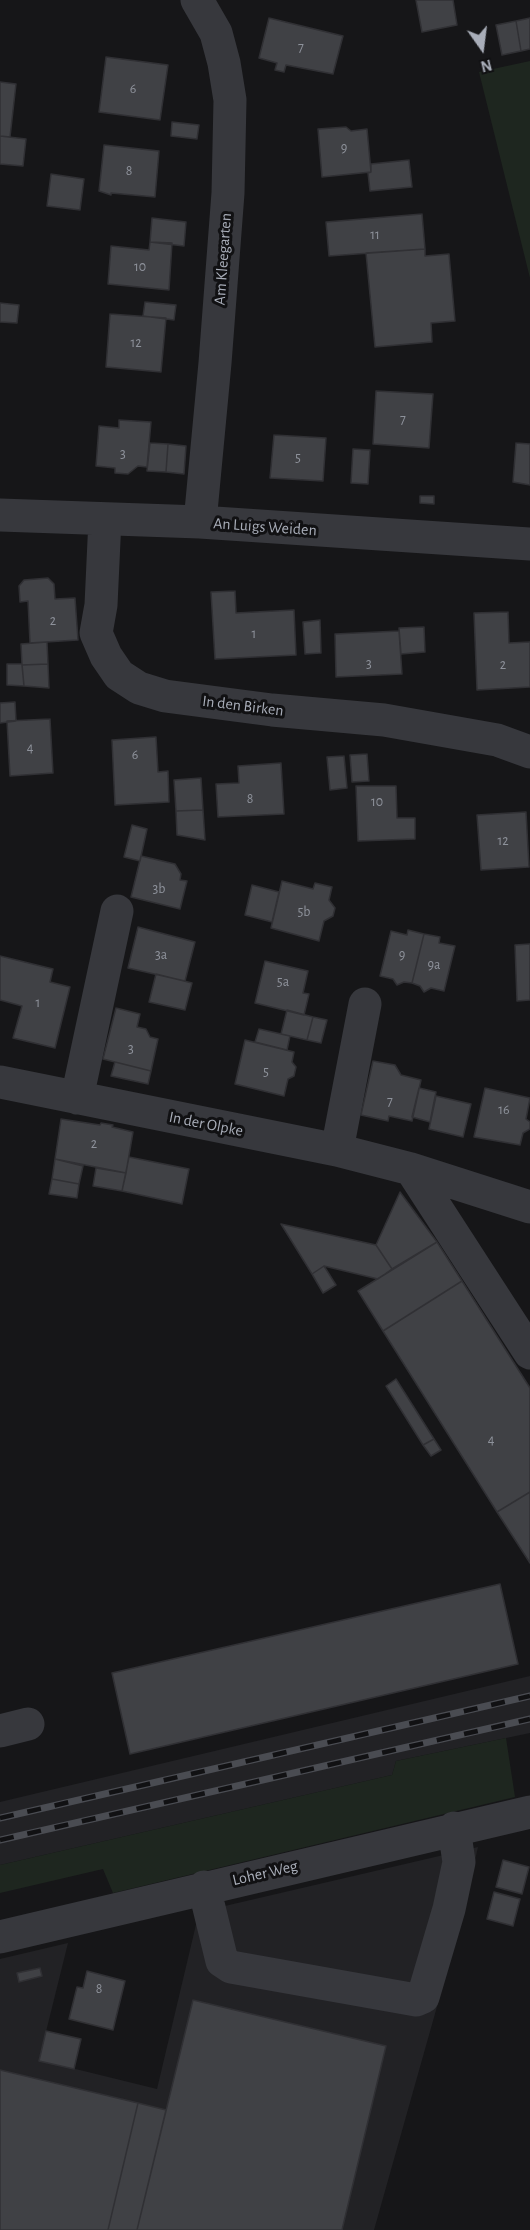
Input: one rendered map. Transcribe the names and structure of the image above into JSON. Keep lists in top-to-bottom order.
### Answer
{
  "streets": {
    "street": [
      "Am Kleegarten",
      "An Luigs Weiden",
      "In den Birken",
      "In der Olpke",
      "Loher Weg"
    ]
  },
  "crossings": [
    ["Am Kleegarten", "An Luigs Weiden"],
    ["An Luigs Weiden", "In den Birken"]
  ],
  "house_numbers": [
    "7",
    "6",
    "9",
    "8",
    "11",
    "10",
    "12",
    "7",
    "3",
    "5",
    "2",
    "1",
    "3",
    "2",
    "4",
    "6",
    "8",
    "10",
    "12",
    "3b",
    "5b",
    "3a",
    "9",
    "9a",
    "5a",
    "1",
    "3",
    "5",
    "7",
    "16",
    "2",
    "4",
    "8"
  ],
  "north": "bottom"
}
